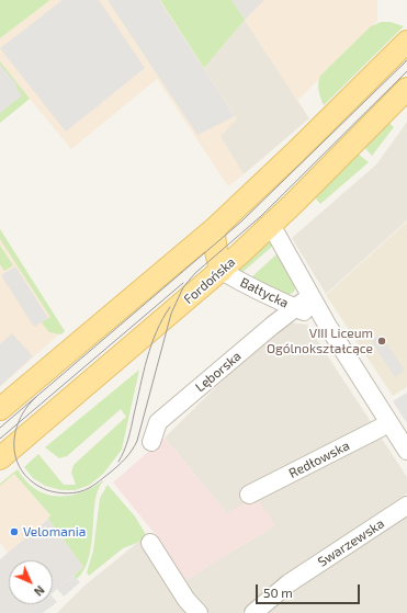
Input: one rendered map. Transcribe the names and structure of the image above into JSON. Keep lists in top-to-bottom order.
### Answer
{
  "streets": {
    "main road": ["Fordońska", "Bałtycka"],
    "street": ["Lęborska", "Redłowska", "Swarzewska"]
  },
  "crossings": [
    ["Fordońska", "Bałtycka"],
    ["Bałtycka", "Lęborska"],
    ["Bałtycka", "Redłowska"]
  ],
  "places": ["VIII Liceum Ogólnokształcące", "Velomania"],
  "scale_bar": "50 m",
  "north": "bottom right"
}
